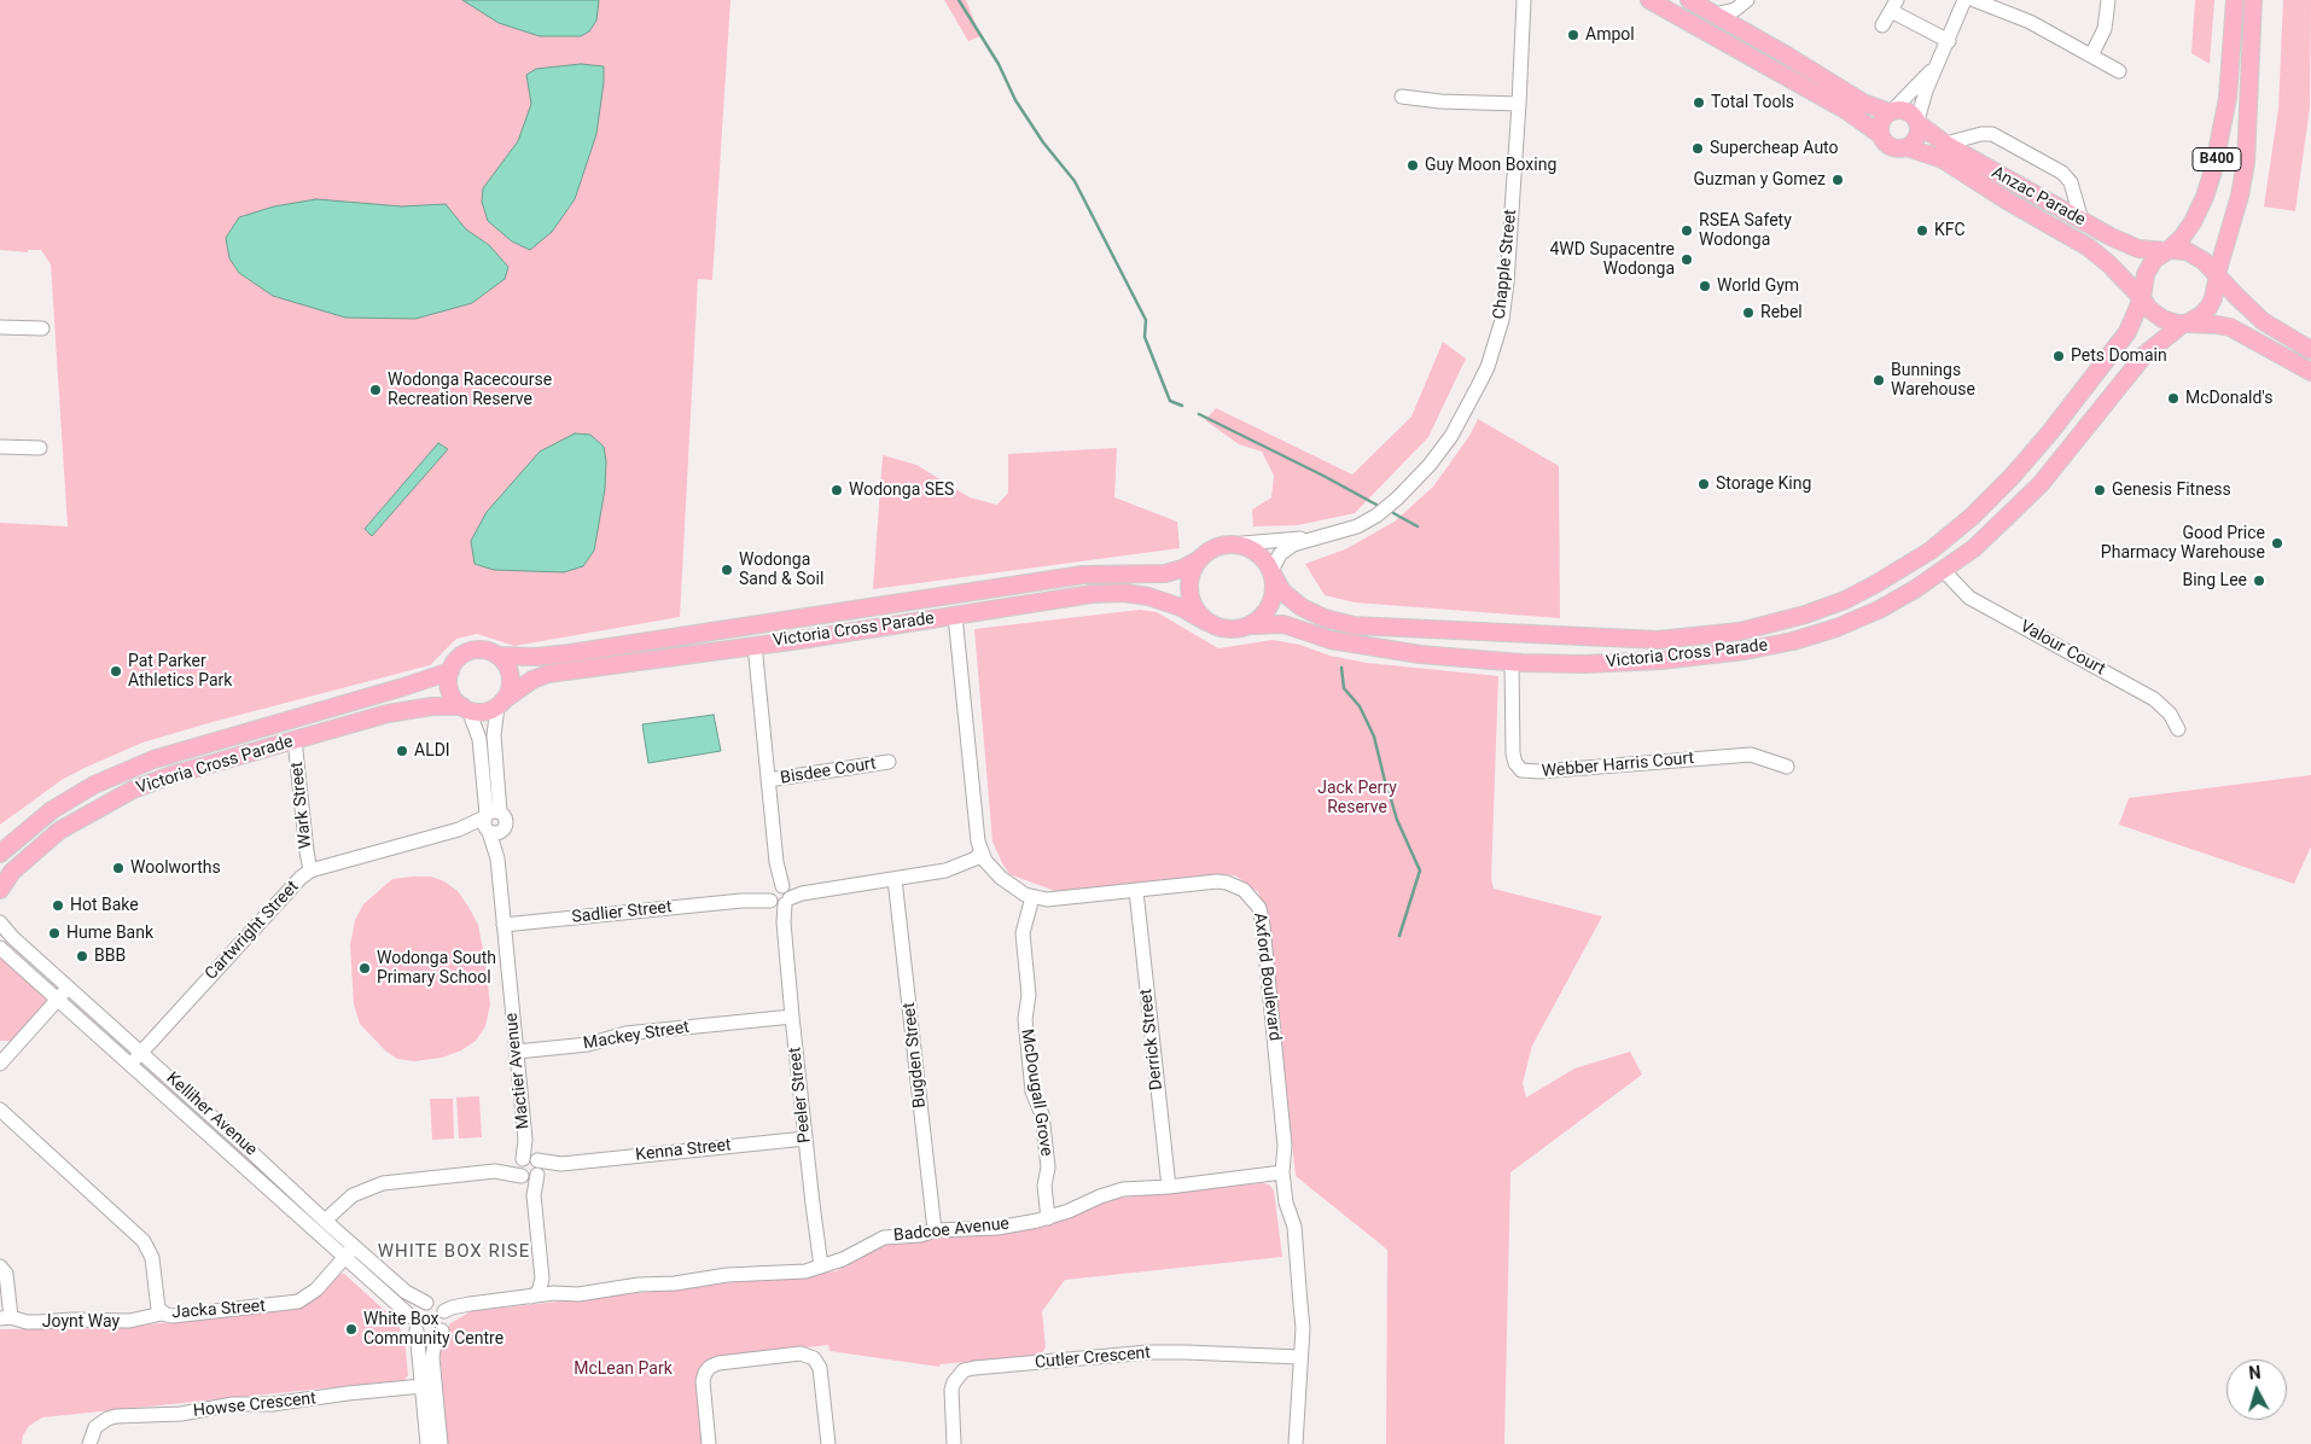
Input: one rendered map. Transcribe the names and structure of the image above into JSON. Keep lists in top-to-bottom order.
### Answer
{
  "streets": {
    "main road": ["B400", "Anzac Parade", "Victoria Cross Parade"],
    "street": [
      "Chapple Street",
      "Valour Court",
      "Webber Harris Court",
      "Bisdee Court",
      "Wark Street",
      "Sadlier Street",
      "Cartwright Street",
      "Axford Boulevard",
      "Mackey Street",
      "Derrick Street",
      "Bugden Street",
      "Mactier Avenue",
      "McDougall Grove",
      "Peeler Street",
      "Kelliher Avenue",
      "Kenna Street",
      "Badcoe Avenue",
      "Jacka Street",
      "Joynt Way",
      "Cutler Crescent",
      "Howse Crescent"
    ]
  },
  "crossings": [
    ["B400", "Anzac Parade"],
    ["B400", "Victoria Cross Parade"],
    ["Anzac Parade", "Victoria Cross Parade"],
    ["Chapple Street", "Victoria Cross Parade"],
    ["Victoria Cross Parade", "Valour Court"],
    ["Victoria Cross Parade", "Webber Harris Court"],
    ["Victoria Cross Parade", "Wark Street"],
    ["Victoria Cross Parade", "Axford Boulevard"],
    ["Victoria Cross Parade", "Mactier Avenue"],
    ["Victoria Cross Parade", "Peeler Street"],
    ["Bisdee Court", "Peeler Street"],
    ["Wark Street", "Cartwright Street"],
    ["Sadlier Street", "Axford Boulevard"],
    ["Sadlier Street", "Bugden Street"],
    ["Sadlier Street", "Mactier Avenue"],
    ["Sadlier Street", "Peeler Street"],
    ["Cartwright Street", "Mactier Avenue"],
    ["Cartwright Street", "Kelliher Avenue"],
    ["Axford Boulevard", "Derrick Street"],
    ["Axford Boulevard", "McDougall Grove"],
    ["Axford Boulevard", "Badcoe Avenue"],
    ["Axford Boulevard", "Cutler Crescent"],
    ["Mackey Street", "Mactier Avenue"],
    ["Mackey Street", "Peeler Street"],
    ["Derrick Street", "Badcoe Avenue"],
    ["Bugden Street", "Badcoe Avenue"],
    ["Mactier Avenue", "Kenna Street"],
    ["Mactier Avenue", "Badcoe Avenue"],
    ["McDougall Grove", "Badcoe Avenue"],
    ["Peeler Street", "Kenna Street"],
    ["Peeler Street", "Badcoe Avenue"],
    ["Kelliher Avenue", "Kenna Street"],
    ["Kelliher Avenue", "Badcoe Avenue"],
    ["Kelliher Avenue", "Jacka Street"],
    ["Jacka Street", "Joynt Way"]
  ],
  "districts": ["WHITE BOX RISE"],
  "parks": ["Jack Perry Reserve", "McLean Park"],
  "places": [
    "Ampol",
    "Total Tools",
    "Supercheap Auto",
    "Guy Moon Boxing",
    "Guzman y Gomez",
    "RSEA Safety Wodonga",
    "KFC",
    "4WD Supacentre Wodonga",
    "World Gym",
    "Rebel",
    "Pets Domain",
    "Bunnings Warehouse",
    "Wodonga Racecourse Recreation Reserve",
    "McDonald's",
    "Storage King",
    "Wodonga SES",
    "Genesis Fitness",
    "Good Price Pharmacy Warehouse",
    "Wodonga Sand & Soil",
    "Bing Lee",
    "Pat Parker Athletics Park",
    "ALDI",
    "Woolworths",
    "Hot Bake",
    "Hume Bank",
    "BBB",
    "Wodonga South Primary School",
    "White Box Community Centre"
  ],
  "north": "top"
}
